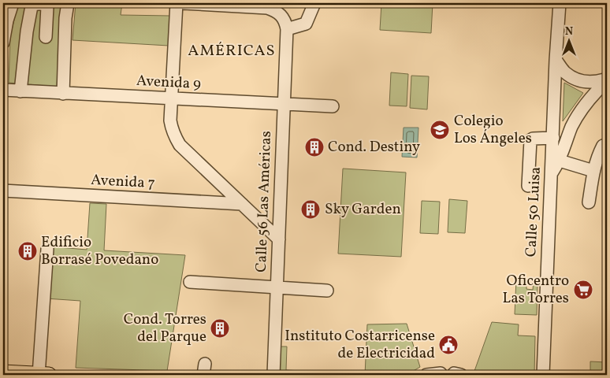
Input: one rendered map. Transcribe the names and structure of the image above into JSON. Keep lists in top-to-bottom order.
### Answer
{
  "streets": {
    "street": [
      "Avenida 9",
      "Avenida 7",
      "Calle 56 Las Américas",
      "Calle 50 Luisa"
    ]
  },
  "crossings": [
    ["Avenida 9", "Calle 56 Las Américas"]
  ],
  "districts": ["AMÉRICAS"],
  "places": {
    "school or university": ["Colegio Los Ángeles"],
    "building": [
      "Cond. Destiny",
      "Sky Garden",
      "Edificio Borrasé Povedano",
      "Cond. Torres del Parque"
    ],
    "supermarket": ["Oficentro Las Torres"],
    "public building": ["Instituto Costarricense de Electricidad"]
  },
  "north": "top"
}
